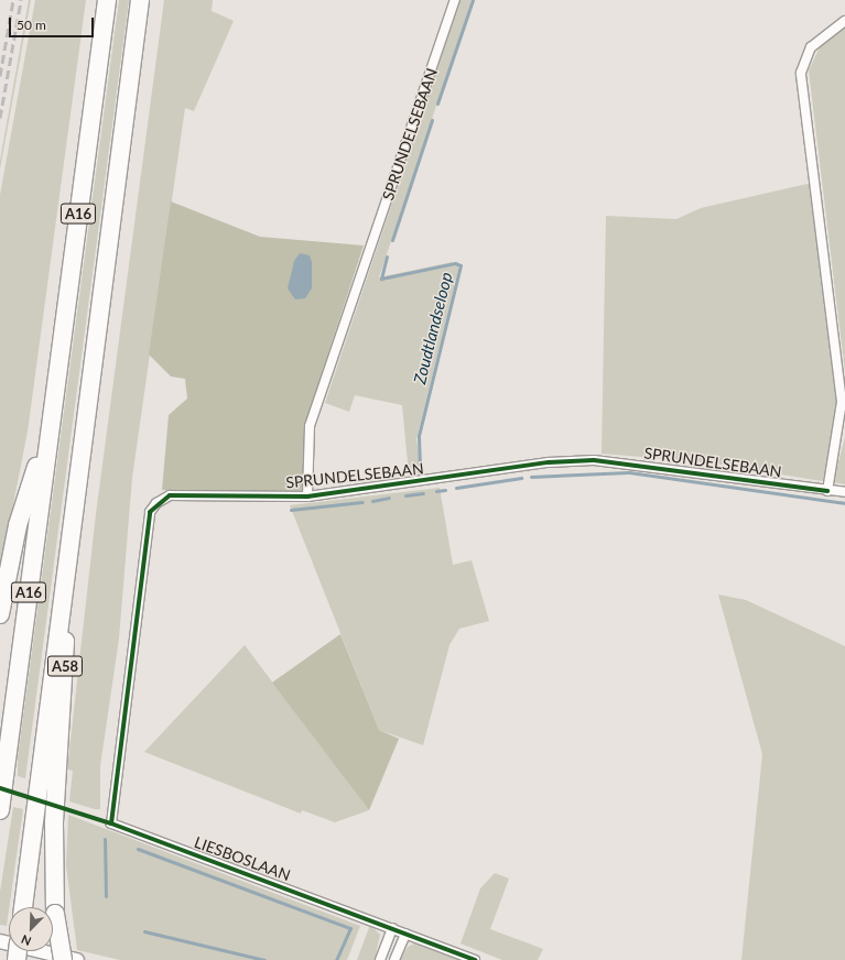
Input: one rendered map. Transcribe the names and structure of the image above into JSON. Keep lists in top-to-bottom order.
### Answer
{
  "streets": {
    "highway": ["A16", "A58"],
    "street": ["SPRUNDELSEBAAN", "LIESBOSLAAN"]
  },
  "crossings": [
    ["SPRUNDELSEBAAN", "LIESBOSLAAN"],
    ["A16", "A58"]
  ],
  "water": ["Zoudtlandseloop"],
  "scale_bar": "50 m",
  "north": "bottom left"
}
